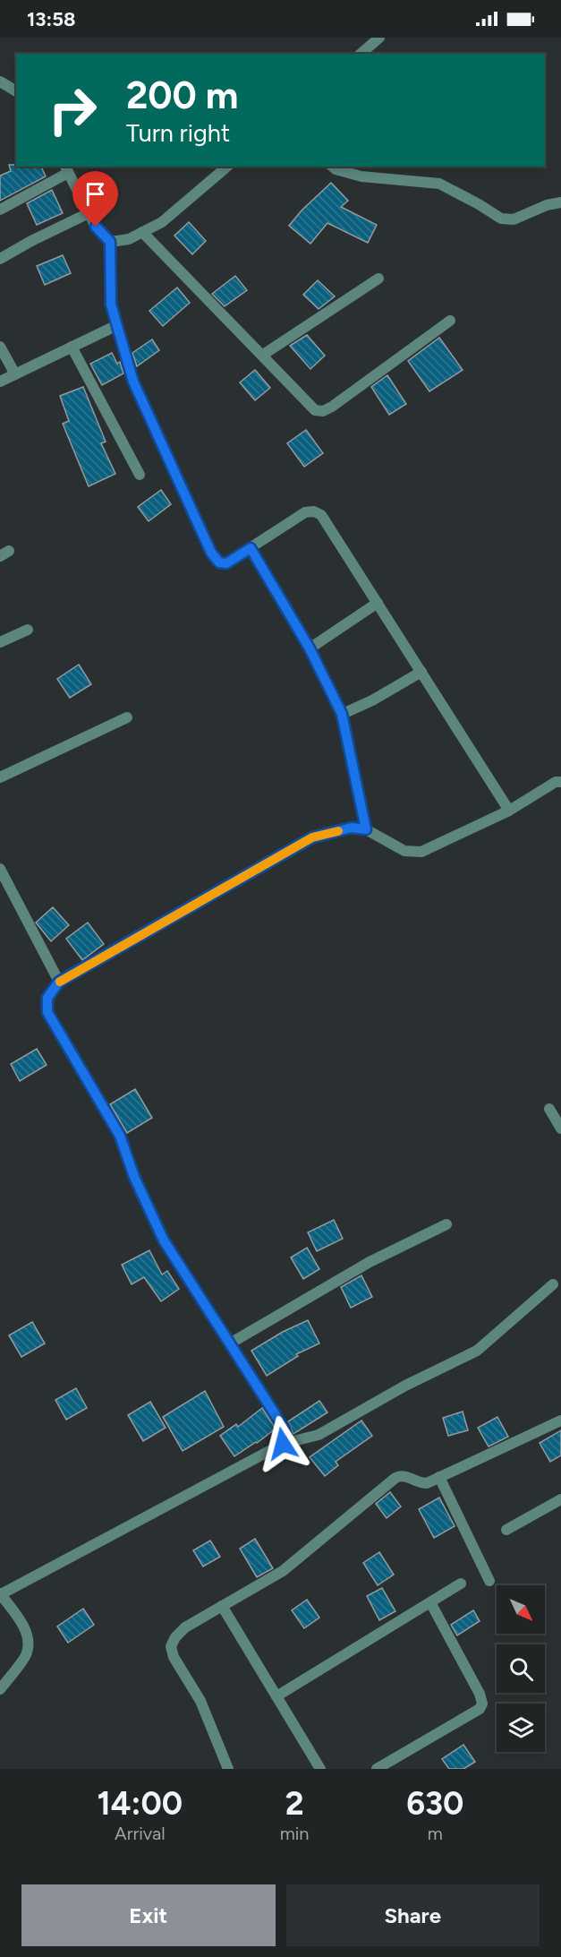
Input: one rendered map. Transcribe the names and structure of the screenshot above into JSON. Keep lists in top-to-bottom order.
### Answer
{
  "north": "bottom right",
  "page": {
    "status": "13:58",
    "turn": ["200 m", "Turn right"],
    "eta": [
      "14:00",
      "Arrival",
      "2",
      "min",
      "630",
      "m"
    ],
    "buttons": ["Exit", "Share"]
  }
}
